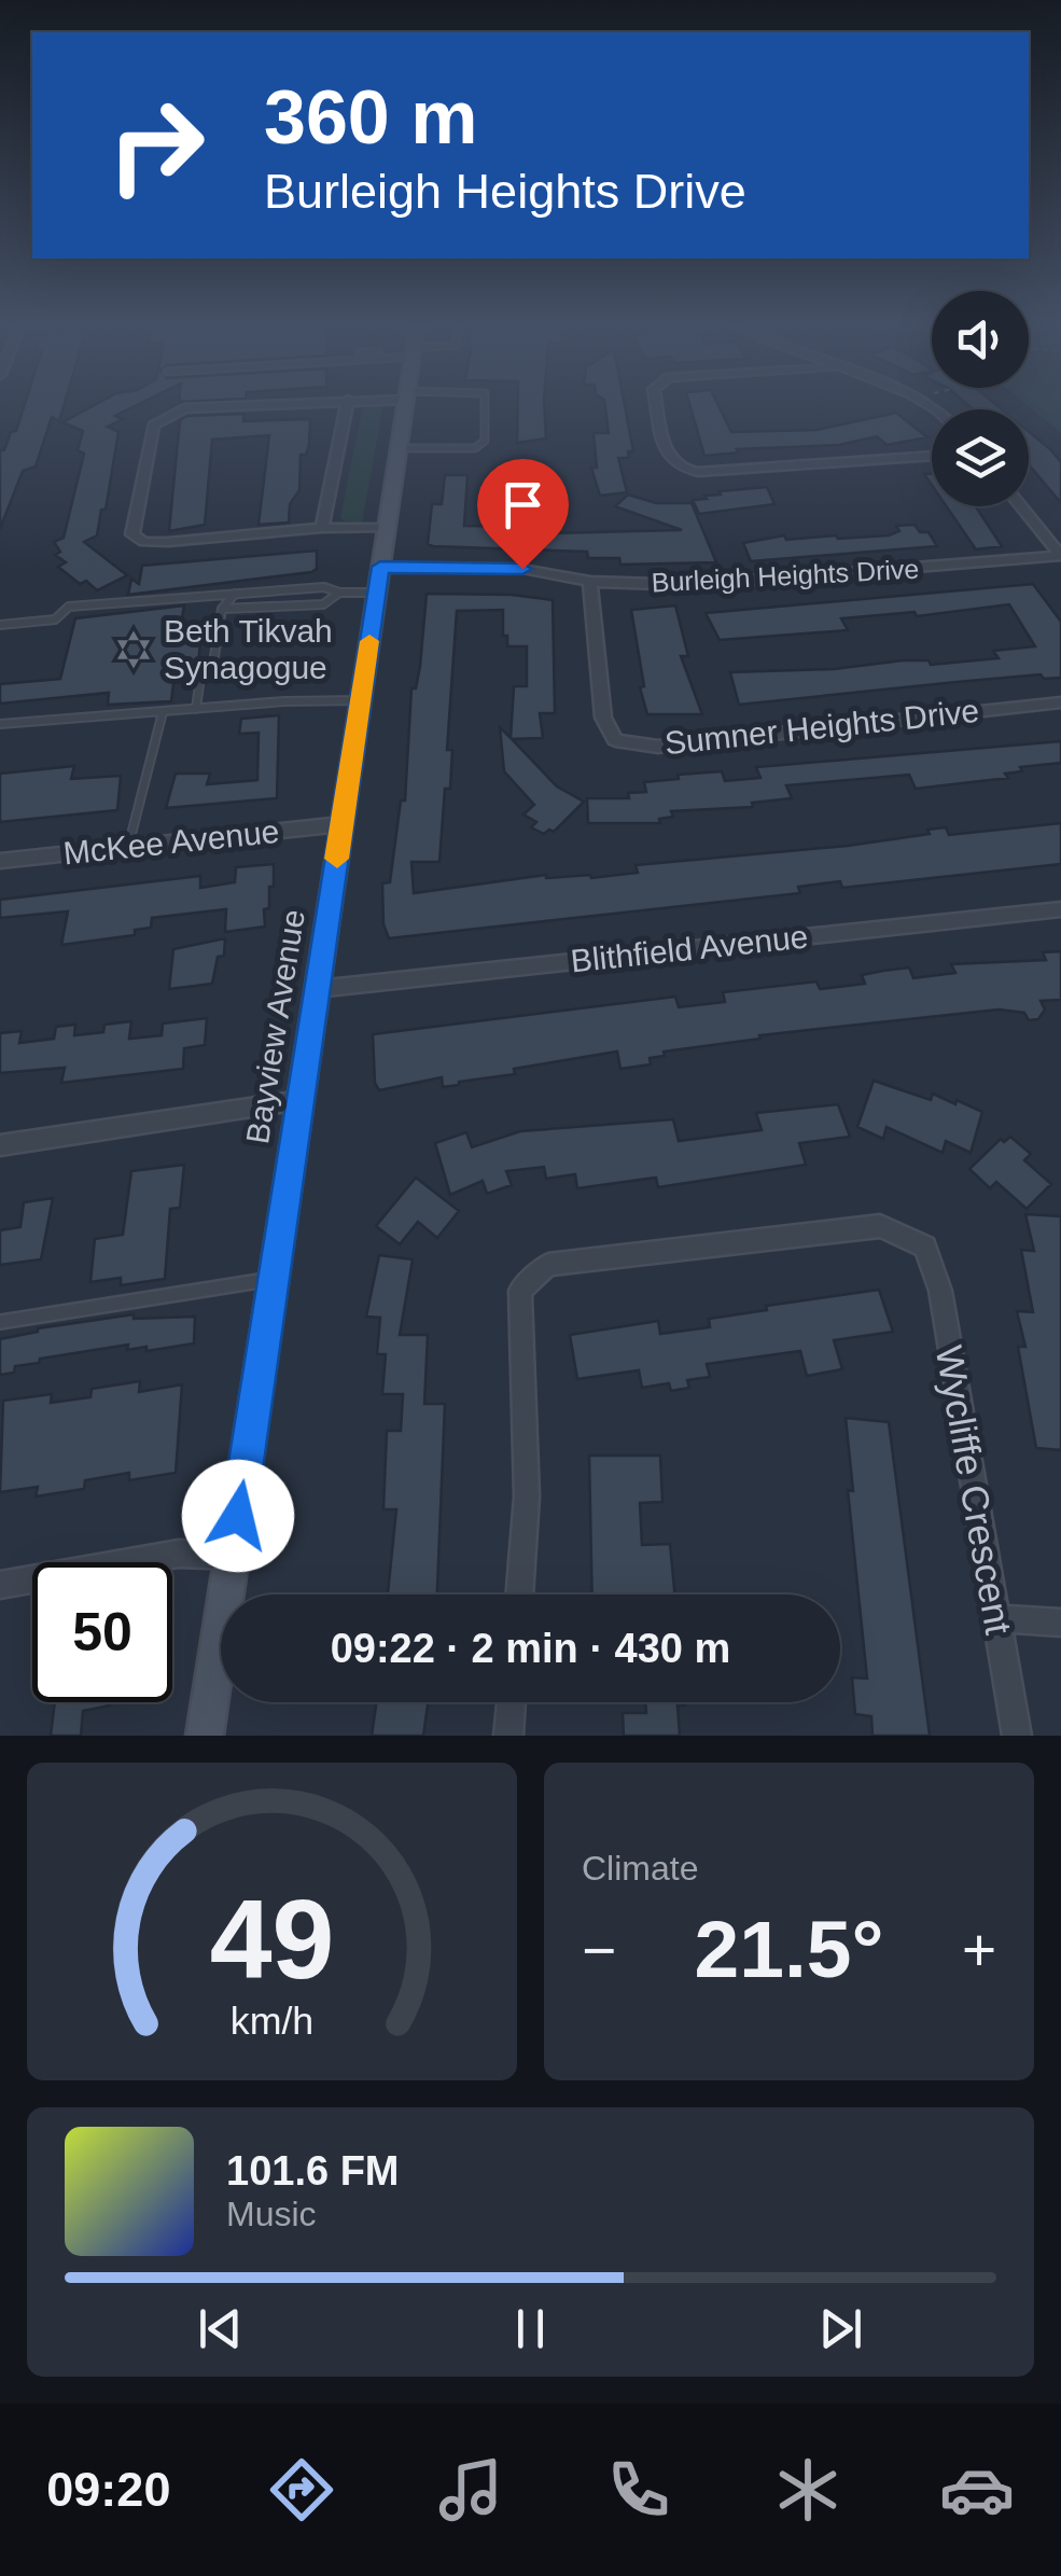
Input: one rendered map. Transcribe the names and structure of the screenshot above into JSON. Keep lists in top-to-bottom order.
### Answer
{
  "streets": {
    "main road": ["Bayview Avenue"],
    "street": [
      "Burleigh Heights Drive",
      "Sumner Heights Drive",
      "McKee Avenue",
      "Blithfield Avenue",
      "Wycliffe Crescent"
    ]
  },
  "crossings": [
    ["Burleigh Heights Drive", "Sumner Heights Drive"],
    ["Burleigh Heights Drive", "Bayview Avenue"],
    ["McKee Avenue", "Bayview Avenue"],
    ["Blithfield Avenue", "Bayview Avenue"]
  ],
  "places": {
    "synagogue": ["Beth Tikvah Synagogue"]
  },
  "page": {
    "turn": ["360 m", "Burleigh Heights Drive"],
    "limit": "50",
    "trip": "09:22 · 2 min · 430 m",
    "tile": "Climate",
    "heat": ["−", "21.5°", "+"],
    "song": ["101.6 FM", "Music"],
    "tabs": "09:20",
    "gauge": ["49", "km/h"]
  }
}
